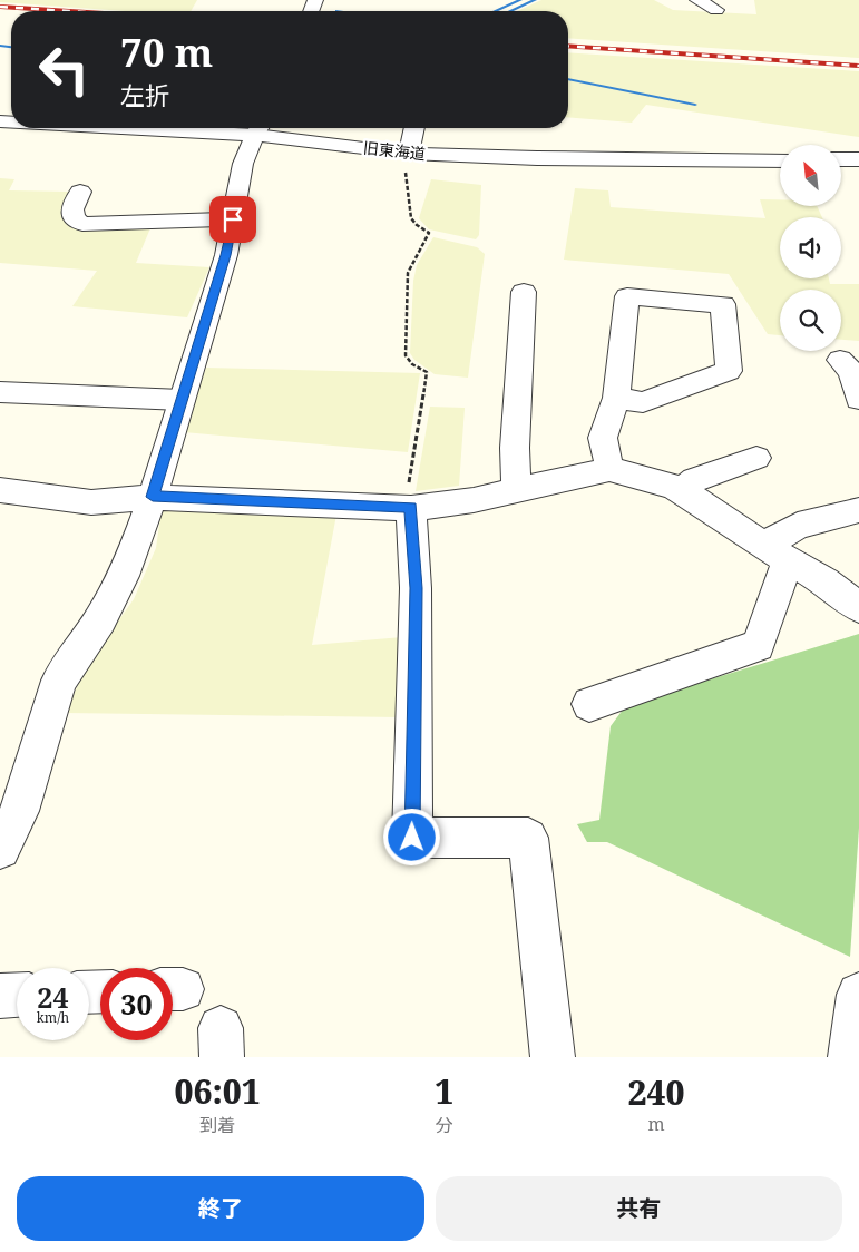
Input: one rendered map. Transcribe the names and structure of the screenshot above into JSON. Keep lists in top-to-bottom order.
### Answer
{
  "streets": {
    "street": ["旧東海道"]
  },
  "north": "top left",
  "page": {
    "turn": ["70 m", "左折"],
    "speed": "24 km/h",
    "limit": "30",
    "eta": [
      "06:01",
      "到着",
      "1",
      "分",
      "240",
      "m"
    ],
    "buttons": ["終了", "共有"]
  }
}
